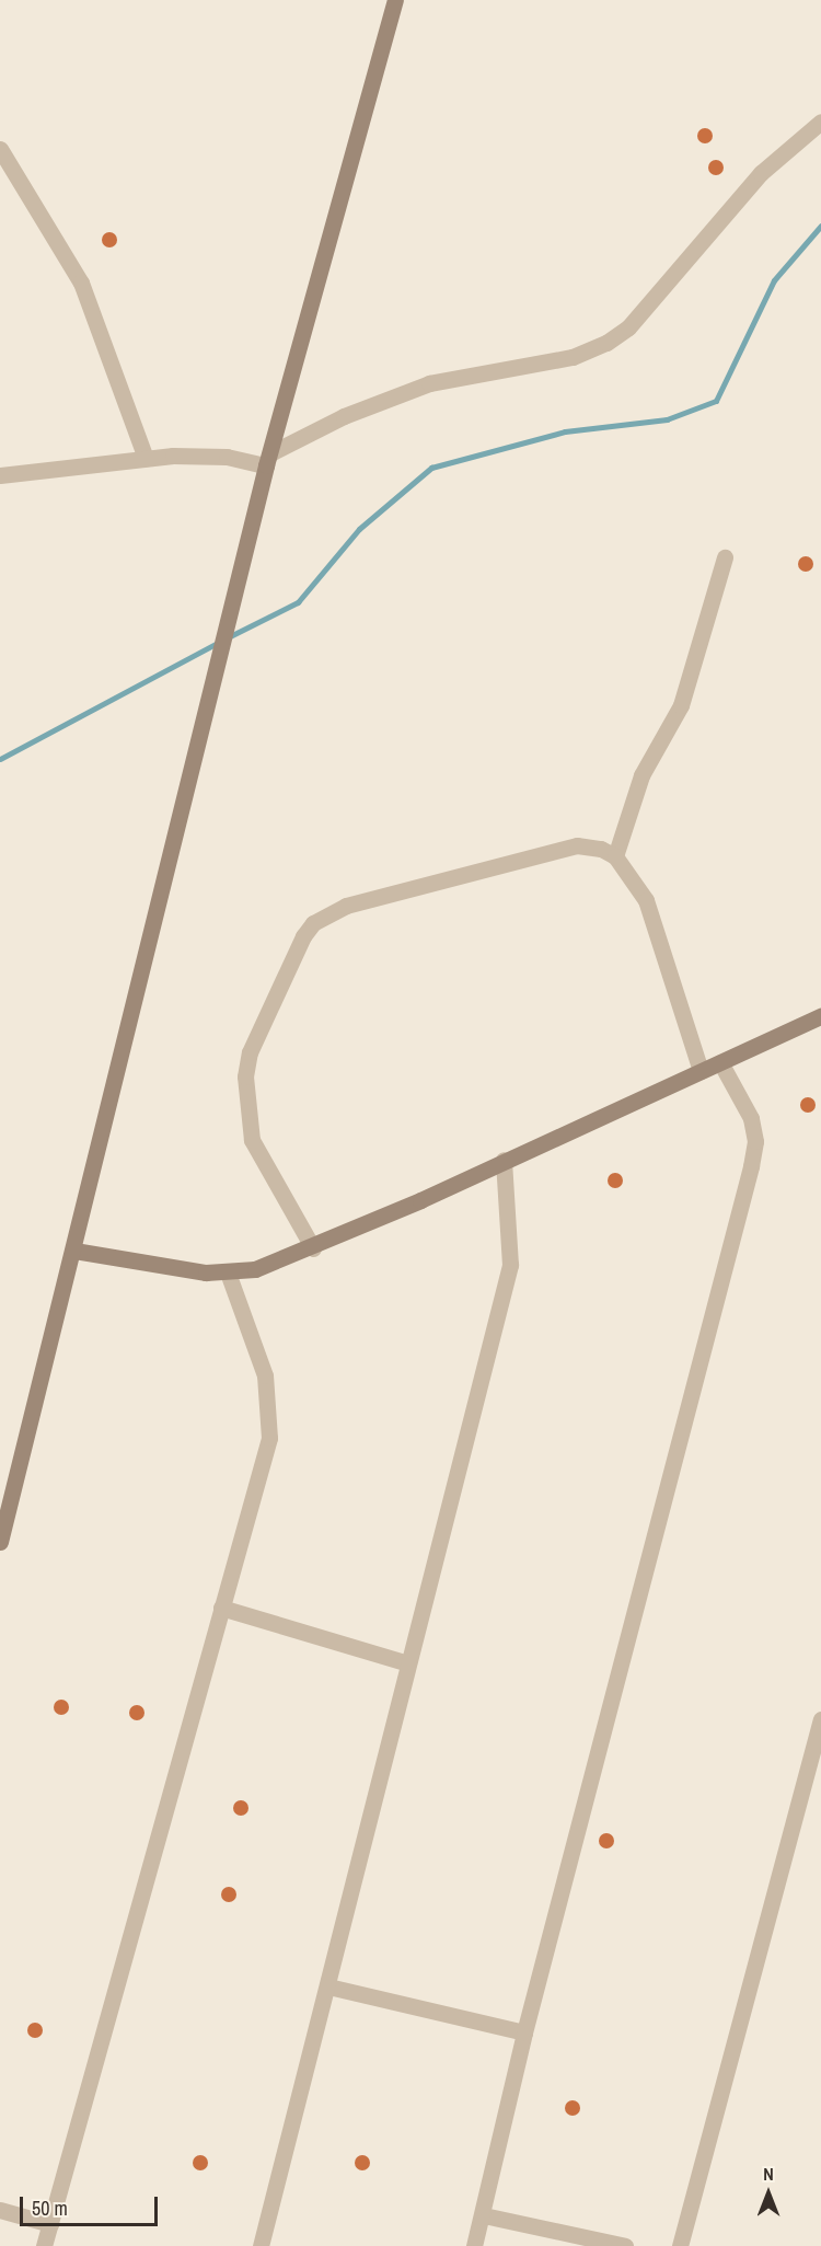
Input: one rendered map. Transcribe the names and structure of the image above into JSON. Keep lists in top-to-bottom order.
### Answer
{
  "scale_bar": "50 m",
  "north": "top"
}
